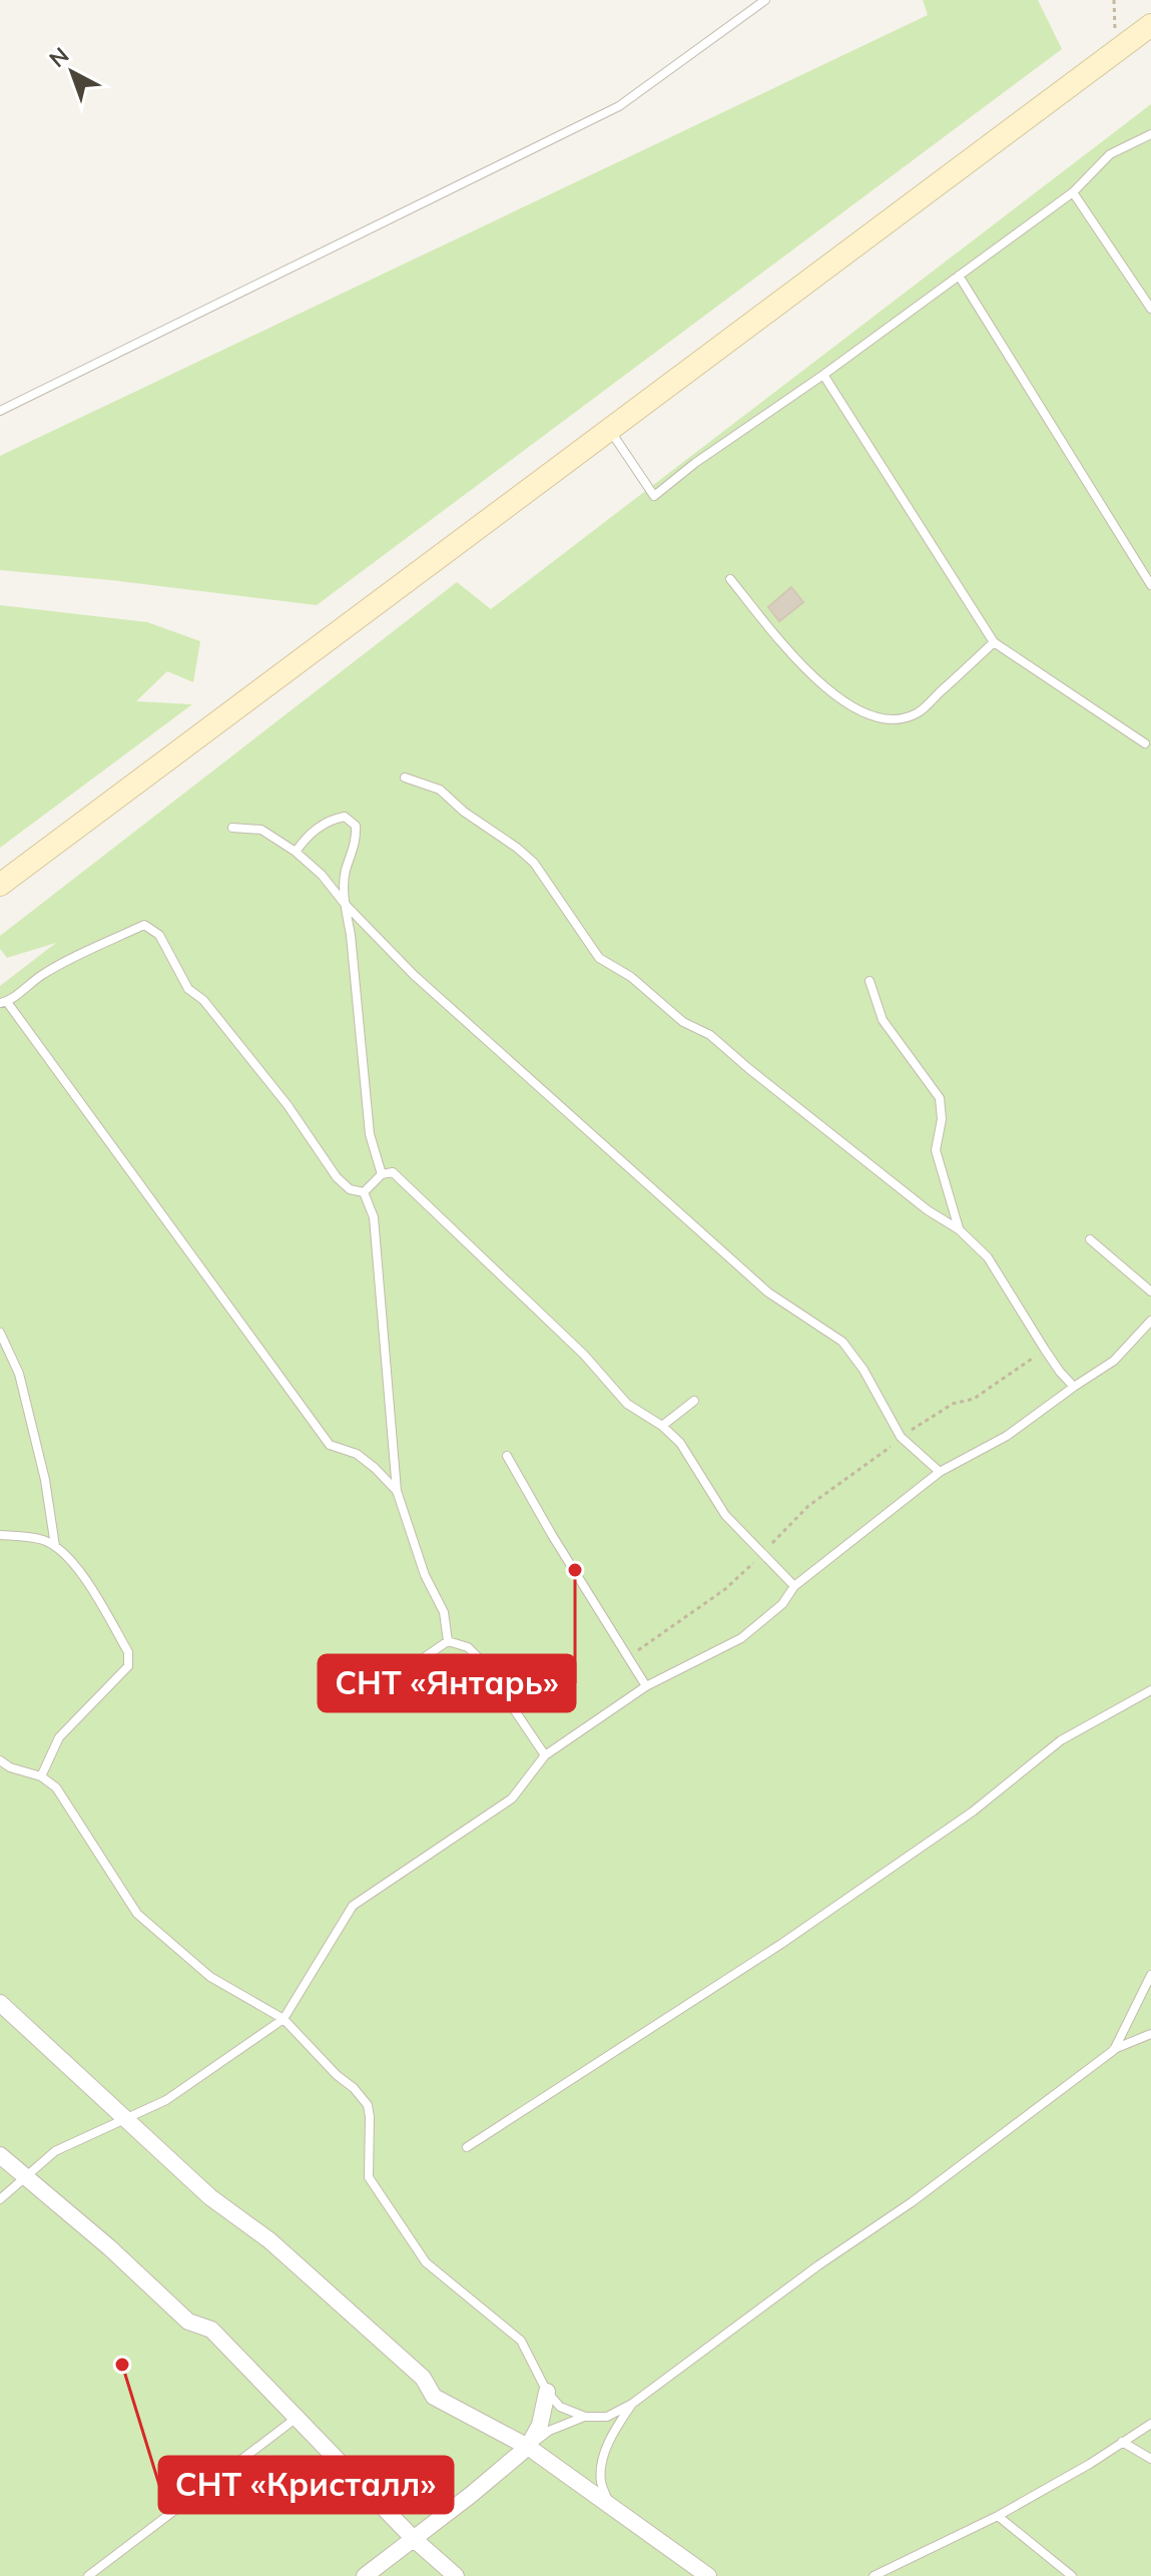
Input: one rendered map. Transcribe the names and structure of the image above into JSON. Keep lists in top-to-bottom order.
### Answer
{
  "places": ["СНТ «Янтарь»", "СНТ «Кристалл»"],
  "north": "top left"
}
